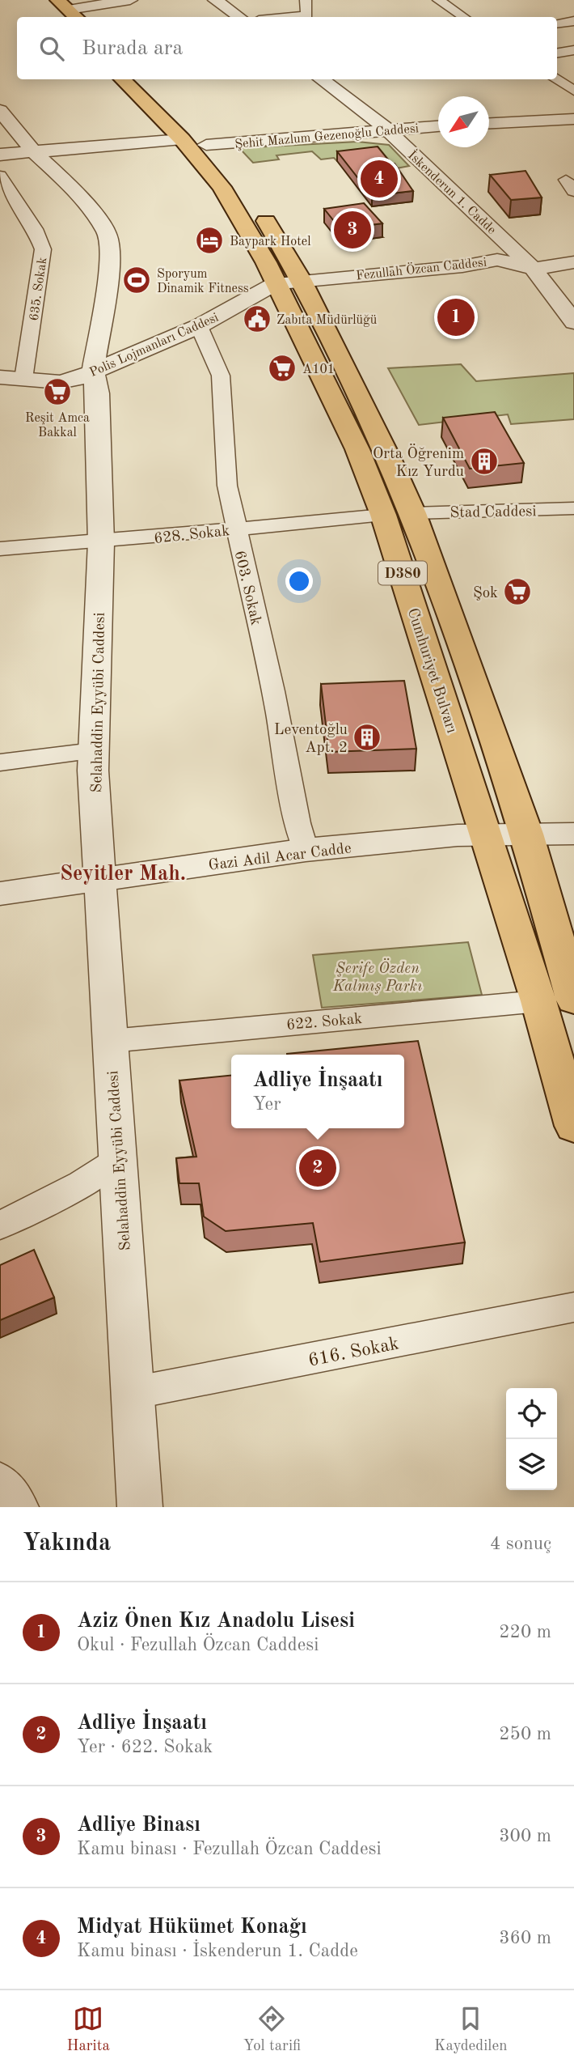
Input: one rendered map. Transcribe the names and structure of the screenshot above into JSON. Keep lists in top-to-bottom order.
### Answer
{
  "streets": {
    "main road": ["D380", "Cumhuriyet Bulvarı"],
    "street": [
      "Şehit Mazlum Gezenoğlu Caddesi",
      "İskenderun 1. Cadde",
      "Fezullah Özcan Caddesi",
      "635. Sokak",
      "Polis Lojmanları Caddesi",
      "Stad Caddesi",
      "628. Sokak",
      "603. Sokak",
      "Selahaddin Eyyübi Caddesi",
      "Gazi Adil Acar Cadde",
      "622. Sokak",
      "616. Sokak"
    ]
  },
  "crossings": [
    ["Şehit Mazlum Gezenoğlu Caddesi", "İskenderun 1. Cadde"],
    ["Şehit Mazlum Gezenoğlu Caddesi", "Cumhuriyet Bulvarı"],
    ["Şehit Mazlum Gezenoğlu Caddesi", "Selahaddin Eyyübi Caddesi"],
    ["İskenderun 1. Cadde", "Fezullah Özcan Caddesi"],
    ["Fezullah Özcan Caddesi", "Polis Lojmanları Caddesi"],
    ["Fezullah Özcan Caddesi", "Cumhuriyet Bulvarı"],
    ["635. Sokak", "Polis Lojmanları Caddesi"],
    ["Polis Lojmanları Caddesi", "603. Sokak"],
    ["Polis Lojmanları Caddesi", "Cumhuriyet Bulvarı"],
    ["Polis Lojmanları Caddesi", "Selahaddin Eyyübi Caddesi"],
    ["Stad Caddesi", "Cumhuriyet Bulvarı"],
    ["628. Sokak", "603. Sokak"],
    ["628. Sokak", "Cumhuriyet Bulvarı"],
    ["628. Sokak", "Selahaddin Eyyübi Caddesi"],
    ["603. Sokak", "Gazi Adil Acar Cadde"],
    ["Cumhuriyet Bulvarı", "Gazi Adil Acar Cadde"],
    ["Cumhuriyet Bulvarı", "622. Sokak"],
    ["Selahaddin Eyyübi Caddesi", "Gazi Adil Acar Cadde"],
    ["Selahaddin Eyyübi Caddesi", "622. Sokak"],
    ["Selahaddin Eyyübi Caddesi", "616. Sokak"]
  ],
  "districts": ["Seyitler Mah."],
  "parks": ["Şerife Özden Kalmış Parkı"],
  "places": {
    "hotel": ["Baypark Hotel"],
    "sports": ["Sporyum Dinamik Fitness"],
    "public building": ["Zabıta Müdürlüğü"],
    "supermarket": ["A101", "Reşit Amca Bakkal", "Şok"],
    "building": ["Orta Öğrenim Kız Yurdu", "Leventoğlu Apt. 2"]
  },
  "north": "bottom left",
  "page": {
    "search": "Burada ara",
    "pins": [
      "4",
      "3",
      "1",
      "2"
    ],
    "popup": ["Adliye İnşaatı", "Yer"],
    "heading": ["Yakında", "4 sonuç"],
    "list": [
      {
        "mark": "1",
        "name": "Aziz Önen Kız Anadolu Lisesi",
        "note": "Okul · Fezullah Özcan Caddesi",
        "value": "220 m"
      },
      {
        "mark": "2",
        "name": "Adliye İnşaatı",
        "note": "Yer · 622. Sokak",
        "value": "250 m"
      },
      {
        "mark": "3",
        "name": "Adliye Binası",
        "note": "Kamu binası · Fezullah Özcan Caddesi",
        "value": "300 m"
      },
      {
        "mark": "4",
        "name": "Midyat Hükümet Konağı",
        "note": "Kamu binası · İskenderun 1. Cadde",
        "value": "360 m"
      }
    ],
    "nav": ["Harita", "Yol tarifi", "Kaydedilen"]
  }
}
